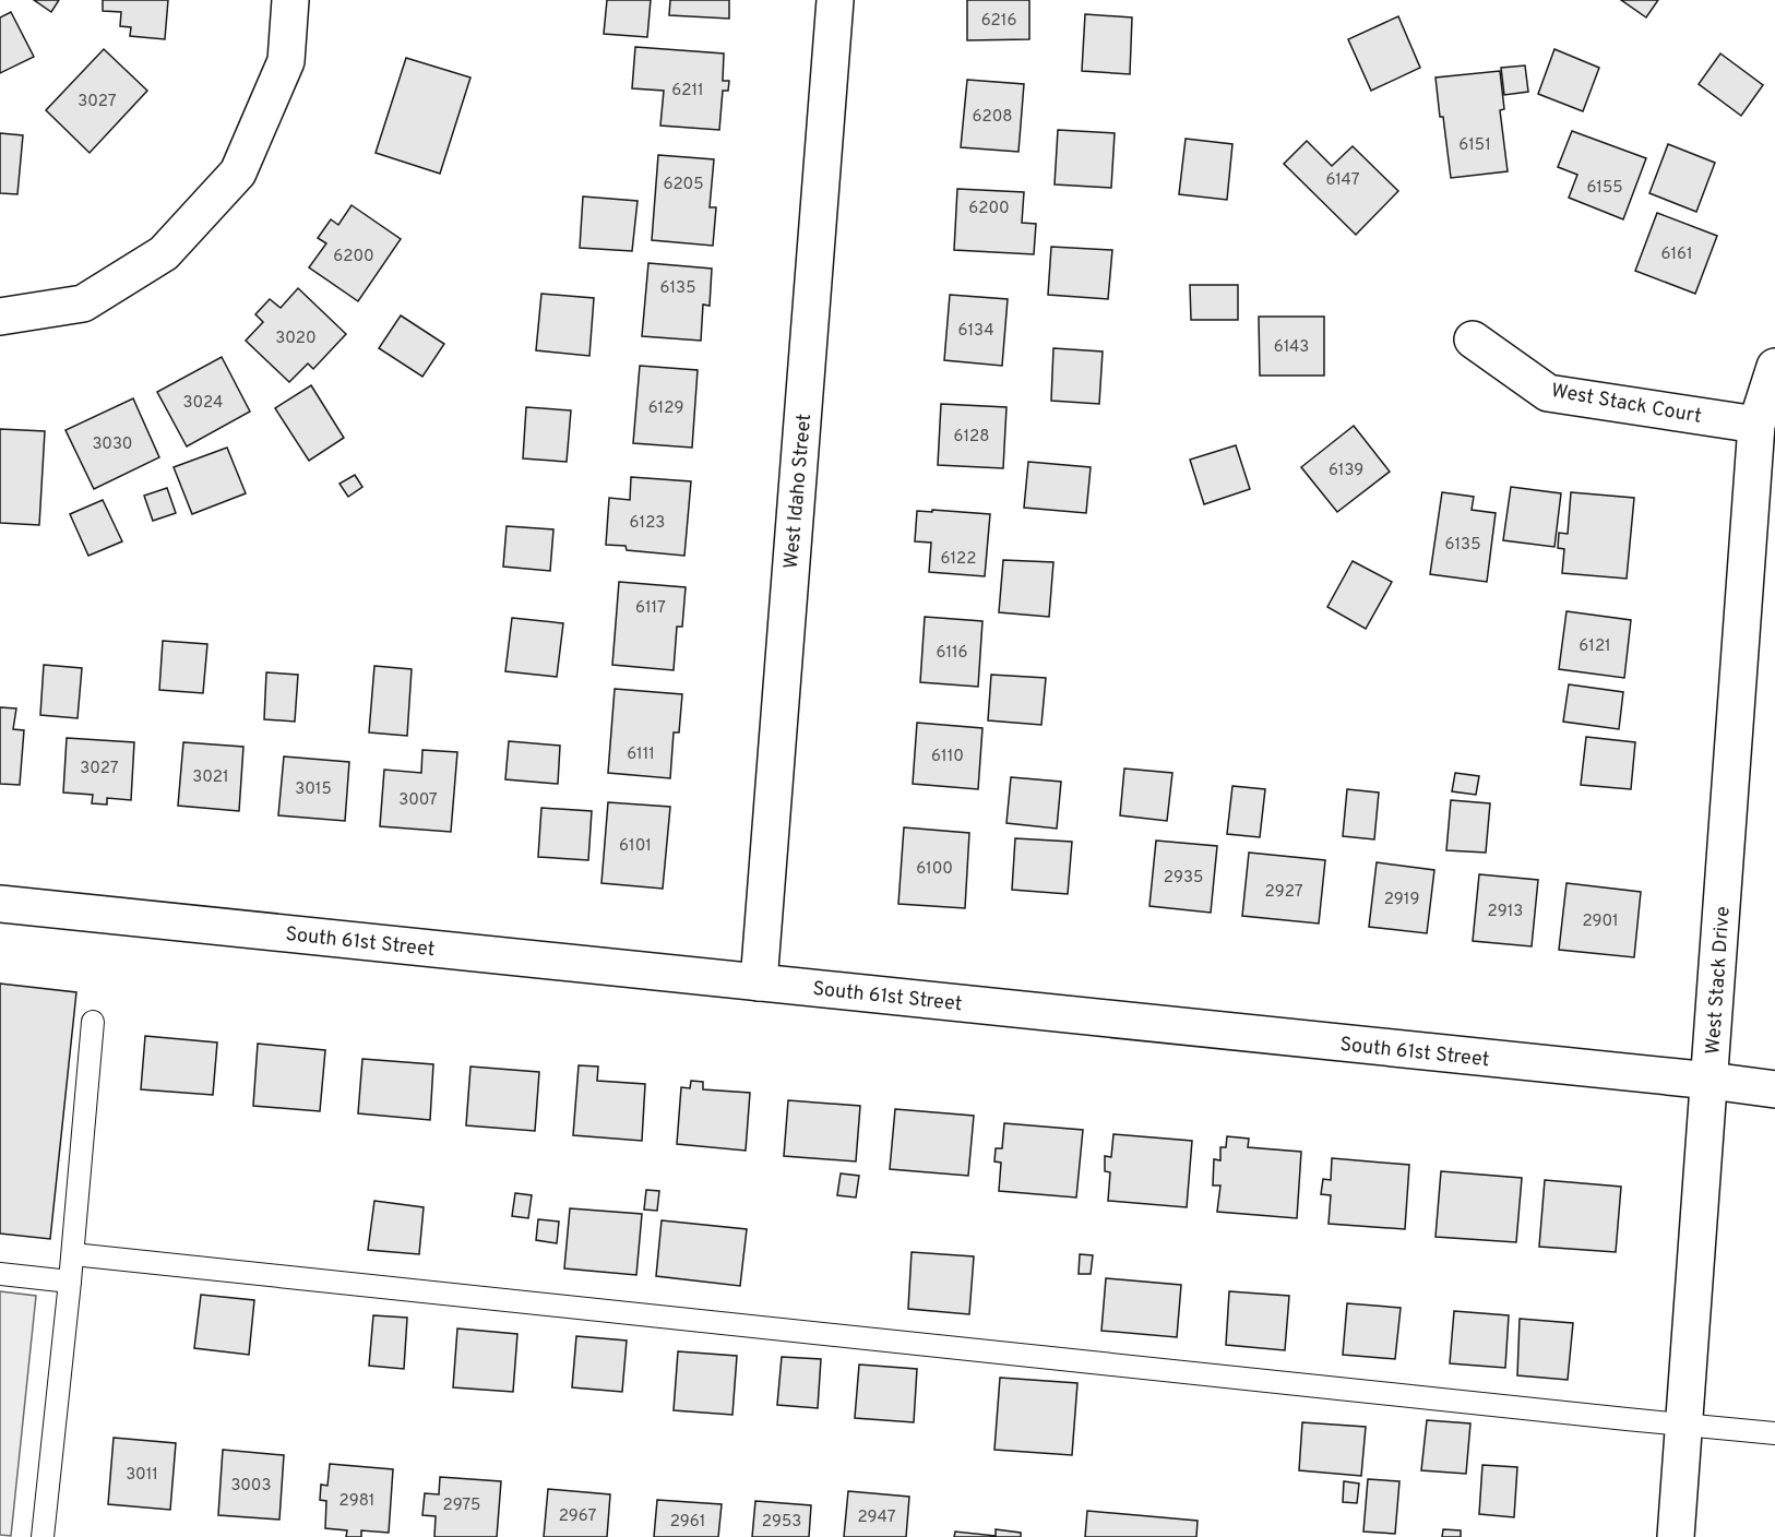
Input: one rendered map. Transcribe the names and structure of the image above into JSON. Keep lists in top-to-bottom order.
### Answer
{
  "streets": {
    "street": [
      "West Stack Court",
      "West Idaho Street",
      "South 61st Street",
      "West Stack Drive"
    ]
  },
  "crossings": [
    ["West Stack Court", "West Stack Drive"],
    ["West Idaho Street", "South 61st Street"],
    ["South 61st Street", "West Stack Drive"]
  ],
  "house_numbers": [
    "6216",
    "6211",
    "3027",
    "6208",
    "6151",
    "6147",
    "6205",
    "6155",
    "6200",
    "6161",
    "6200",
    "6135",
    "6134",
    "3020",
    "6143",
    "3024",
    "6129",
    "6128",
    "3030",
    "6139",
    "6123",
    "6135",
    "6122",
    "6117",
    "6121",
    "6116",
    "6111",
    "6110",
    "3027",
    "3021",
    "3015",
    "3007",
    "6101",
    "6100",
    "2935",
    "2927",
    "2919",
    "2913",
    "2901",
    "3011",
    "3003",
    "2981",
    "2975",
    "2967",
    "2947",
    "2961",
    "2953"
  ]
}
